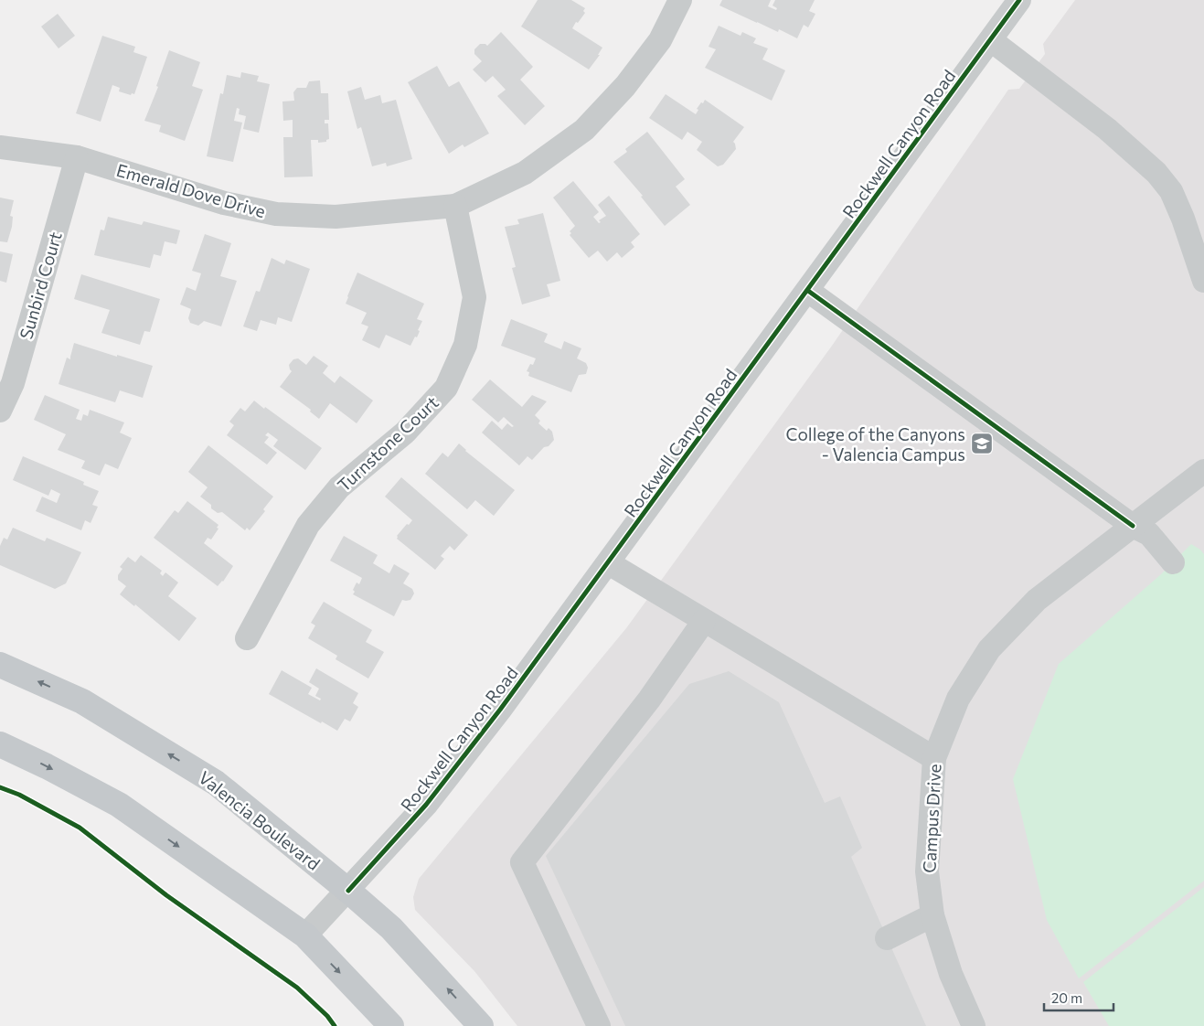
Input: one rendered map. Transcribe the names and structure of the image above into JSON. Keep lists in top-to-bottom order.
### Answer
{
  "streets": {
    "main road": ["Valencia Boulevard"],
    "street": [
      "Rockwell Canyon Road",
      "Emerald Dove Drive",
      "Sunbird Court",
      "Turnstone Court",
      "Campus Drive"
    ]
  },
  "crossings": [
    ["Rockwell Canyon Road", "Valencia Boulevard"],
    ["Emerald Dove Drive", "Sunbird Court"],
    ["Emerald Dove Drive", "Turnstone Court"]
  ],
  "places": {
    "school or university": ["College of the Canyons - Valencia Campus"]
  },
  "scale_bar": "20 m"
}
